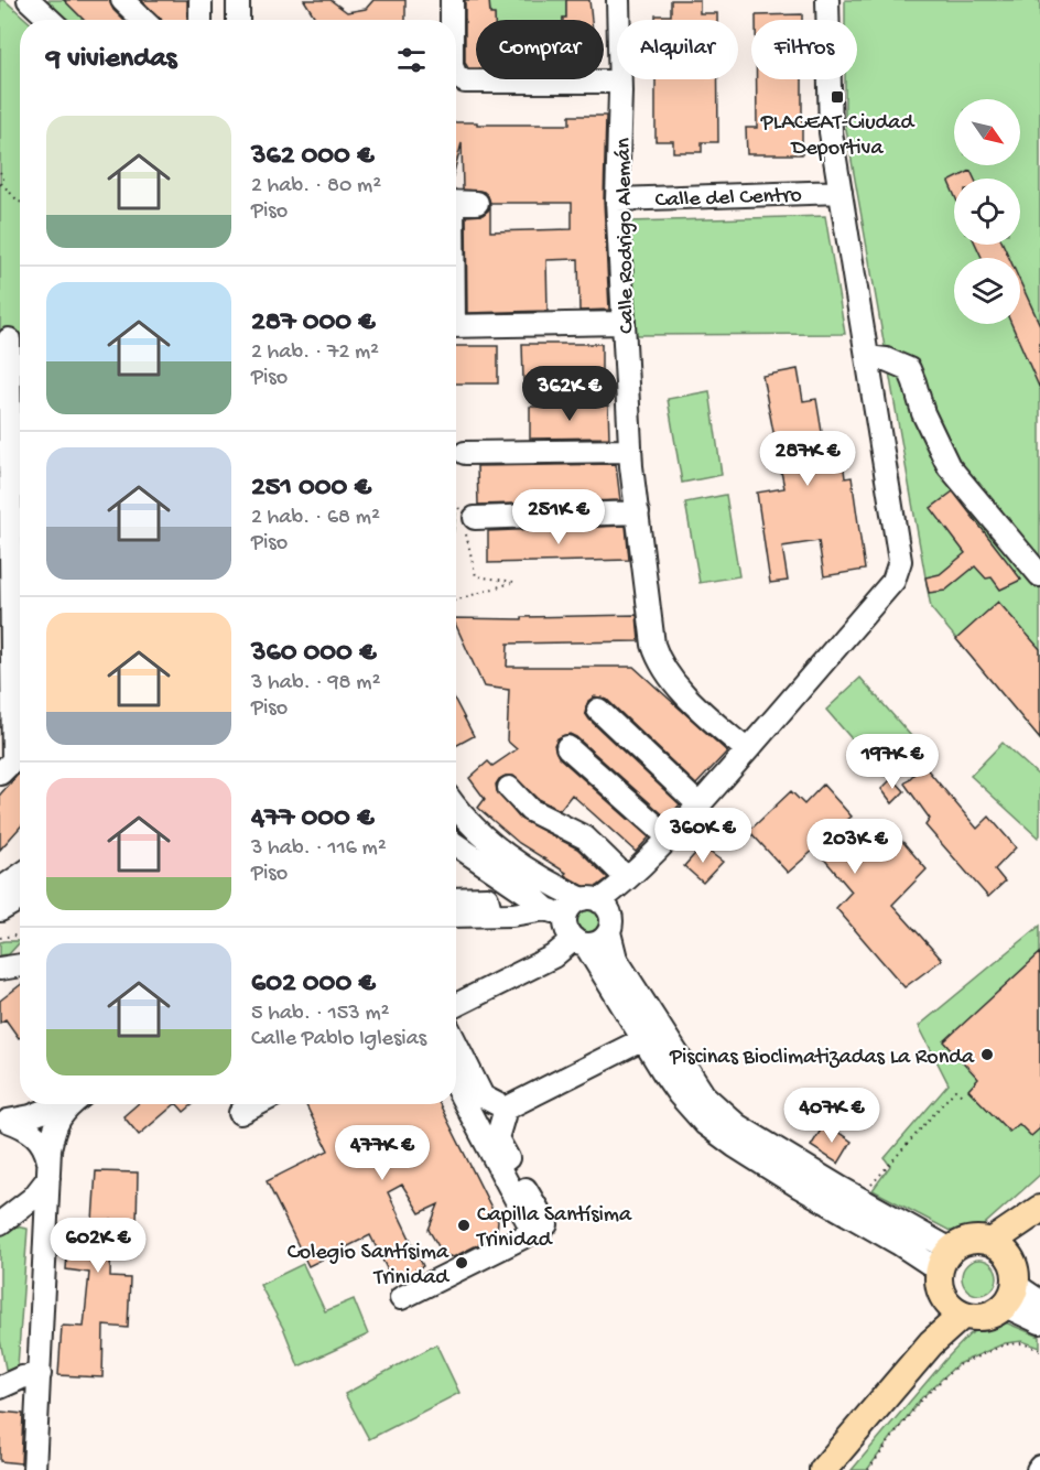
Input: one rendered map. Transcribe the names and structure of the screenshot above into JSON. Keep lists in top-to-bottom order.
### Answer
{
  "streets": {
    "street": ["Calle del Centro", "Calle Rodrigo Alemán"]
  },
  "crossings": [
    ["Calle del Centro", "Calle Rodrigo Alemán"]
  ],
  "places": {
    "transit": ["PLACEAT-Ciudad Deportiva"],
    "other": ["Piscinas Bioclimatizadas La Ronda", "Capilla Santísima Trinidad", "Colegio Santísima Trinidad"]
  },
  "north": "bottom right",
  "page": {
    "chip": ["Comprar", "Alquilar", "Filtros"],
    "heading": "9 viviendas",
    "list": [
      {
        "name": "362 000 €",
        "note": "2 hab. · 80 m² · Piso"
      },
      {
        "name": "287 000 €",
        "note": "2 hab. · 72 m² · Piso"
      },
      {
        "name": "251 000 €",
        "note": "2 hab. · 68 m² · Piso"
      },
      {
        "name": "360 000 €",
        "note": "3 hab. · 98 m² · Piso"
      },
      {
        "name": "477 000 €",
        "note": "3 hab. · 116 m² · Piso"
      },
      {
        "name": "602 000 €",
        "note": "5 hab. · 153 m² · Calle Pablo Iglesias"
      }
    ],
    "price": [
      "362K €",
      "287K €",
      "251K €",
      "197K €",
      "360K €",
      "203K €",
      "407K €",
      "477K €",
      "602K €"
    ]
  }
}
